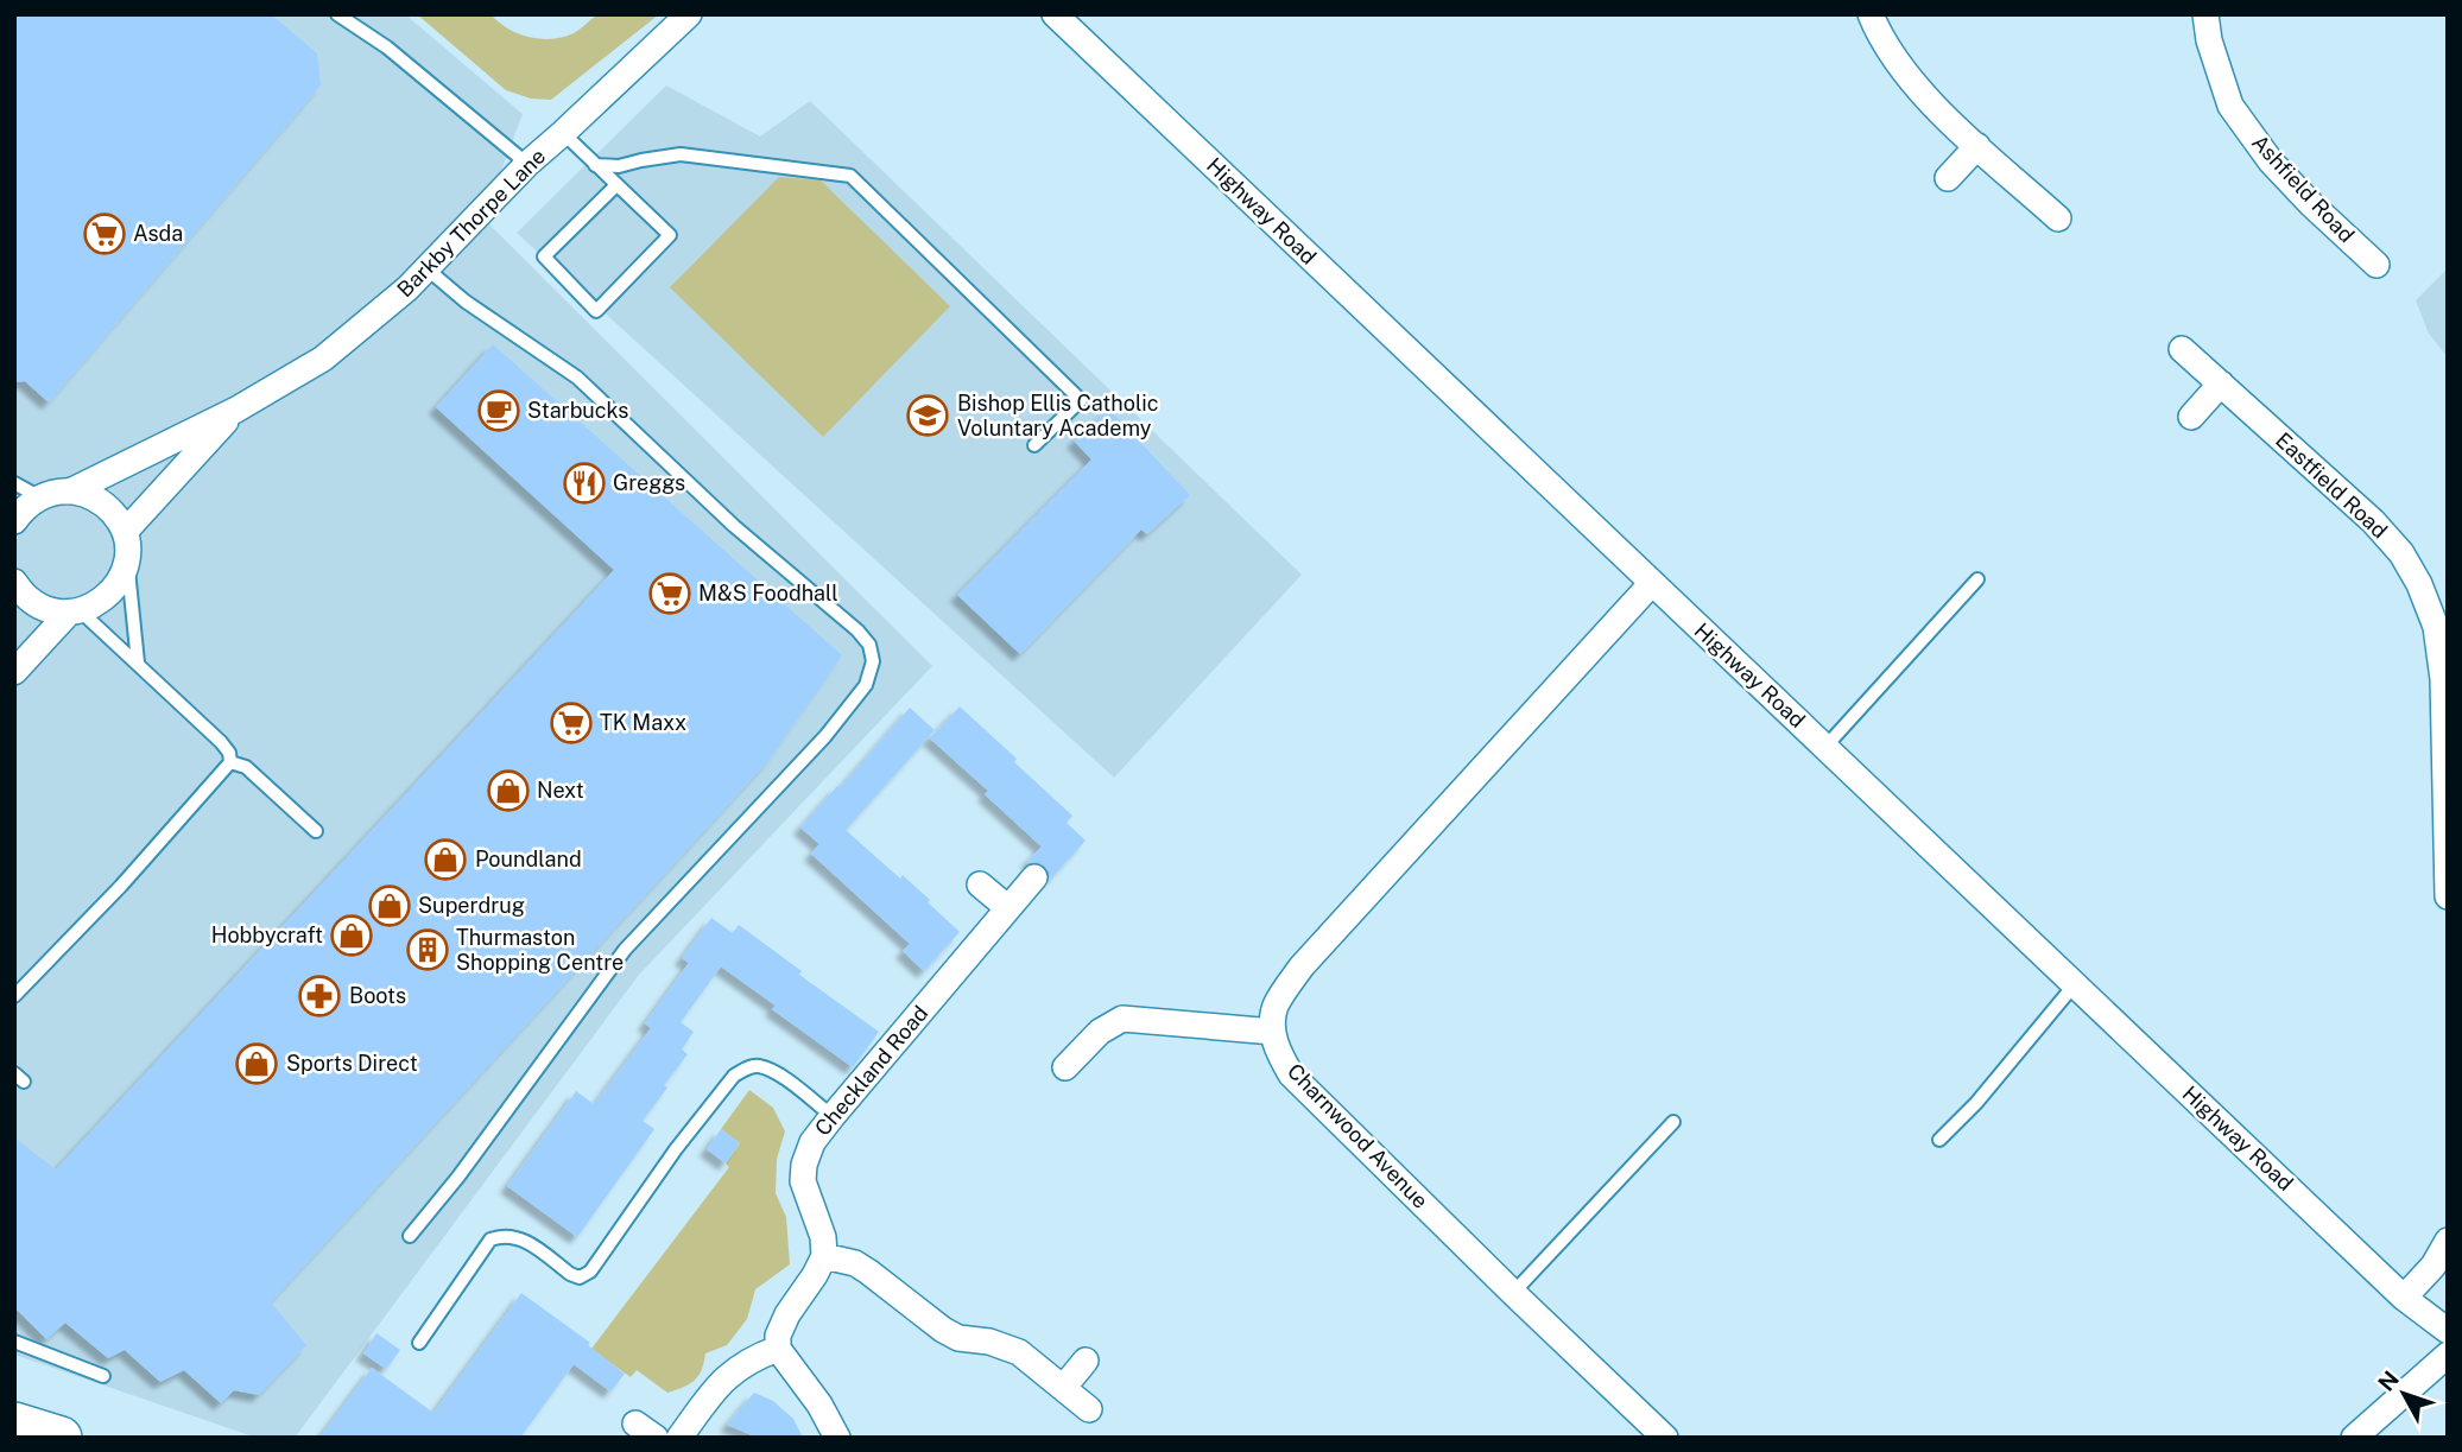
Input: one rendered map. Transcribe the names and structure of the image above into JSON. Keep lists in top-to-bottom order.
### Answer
{
  "streets": {
    "street": [
      "Ashfield Road",
      "Highway Road",
      "Barkby Thorpe Lane",
      "Eastfield Road",
      "Checkland Road",
      "Charnwood Avenue"
    ]
  },
  "places": {
    "supermarket": ["Asda", "M&S Foodhall", "TK Maxx"],
    "cafe": ["Starbucks"],
    "school or university": ["Bishop Ellis Catholic Voluntary Academy"],
    "restaurant": ["Greggs"],
    "shop": [
      "Next",
      "Poundland",
      "Superdrug",
      "Hobbycraft",
      "Sports Direct"
    ],
    "building": ["Thurmaston Shopping Centre"],
    "pharmacy": ["Boots"]
  },
  "north": "top left"
}
